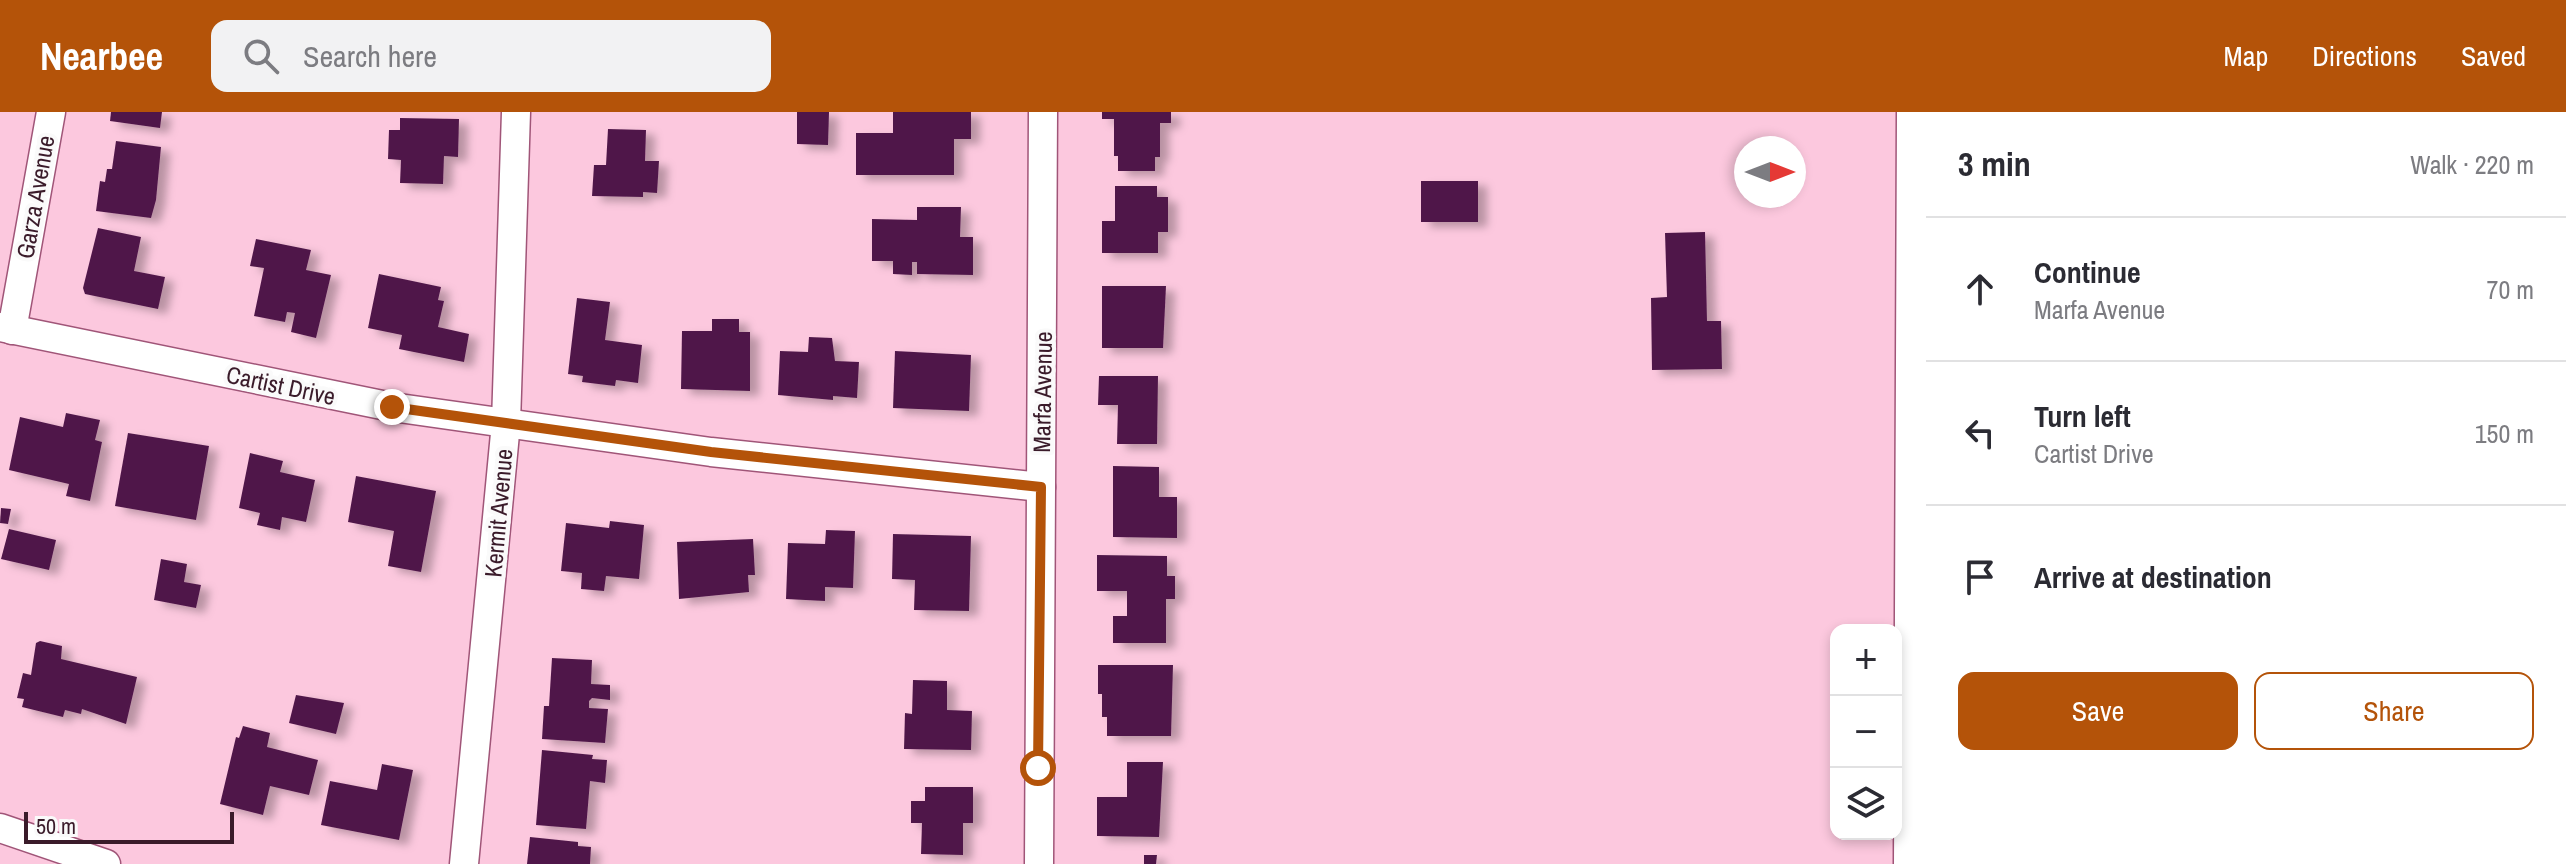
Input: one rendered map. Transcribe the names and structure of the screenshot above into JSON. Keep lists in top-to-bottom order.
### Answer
{
  "streets": {
    "street": [
      "Garza Avenue",
      "Cartist Drive",
      "Marfa Avenue",
      "Kermit Avenue"
    ]
  },
  "crossings": [
    ["Garza Avenue", "Cartist Drive"],
    ["Cartist Drive", "Marfa Avenue"],
    ["Cartist Drive", "Kermit Avenue"]
  ],
  "scale_bar": "50 m",
  "north": "right",
  "page": {
    "header": "Nearbee",
    "search": "Search here",
    "nav": ["Map", "Directions", "Saved"],
    "heading": ["3 min", "Walk · 220 m"],
    "list": [
      ["Continue", "Marfa Avenue", "70 m"],
      ["Turn left", "Cartist Drive", "150 m"],
      "Arrive at destination"
    ],
    "map_buttons": ["+", "−"],
    "buttons": ["Save", "Share"],
    "scale": "50 m"
  }
}
